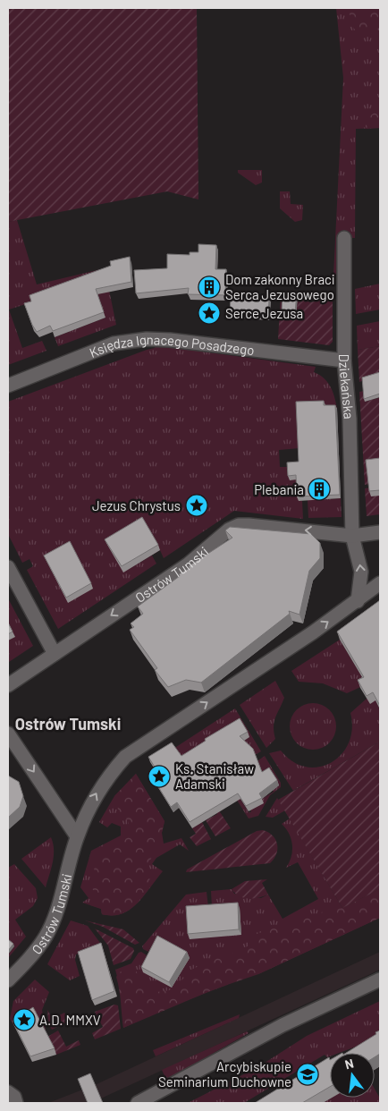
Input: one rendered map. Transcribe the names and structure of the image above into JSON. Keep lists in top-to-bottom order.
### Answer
{
  "streets": {
    "street": ["Księdza Ignacego Posadzego", "Dziekańska", "Ostrów Tumski"]
  },
  "crossings": [
    ["Księdza Ignacego Posadzego", "Dziekańska"],
    ["Dziekańska", "Ostrów Tumski"]
  ],
  "districts": ["Ostrów Tumski"],
  "places": {
    "building": ["Dom zakonny Braci Serca Jezusowego", "Plebania"],
    "place": [
      "Serce Jezusa",
      "Jezus Chrystus",
      "Ks. Stanisław Adamski",
      "A.D. MMXV"
    ],
    "school or university": ["Arcybiskupie Seminarium Duchowne"]
  },
  "north": "top"
}
